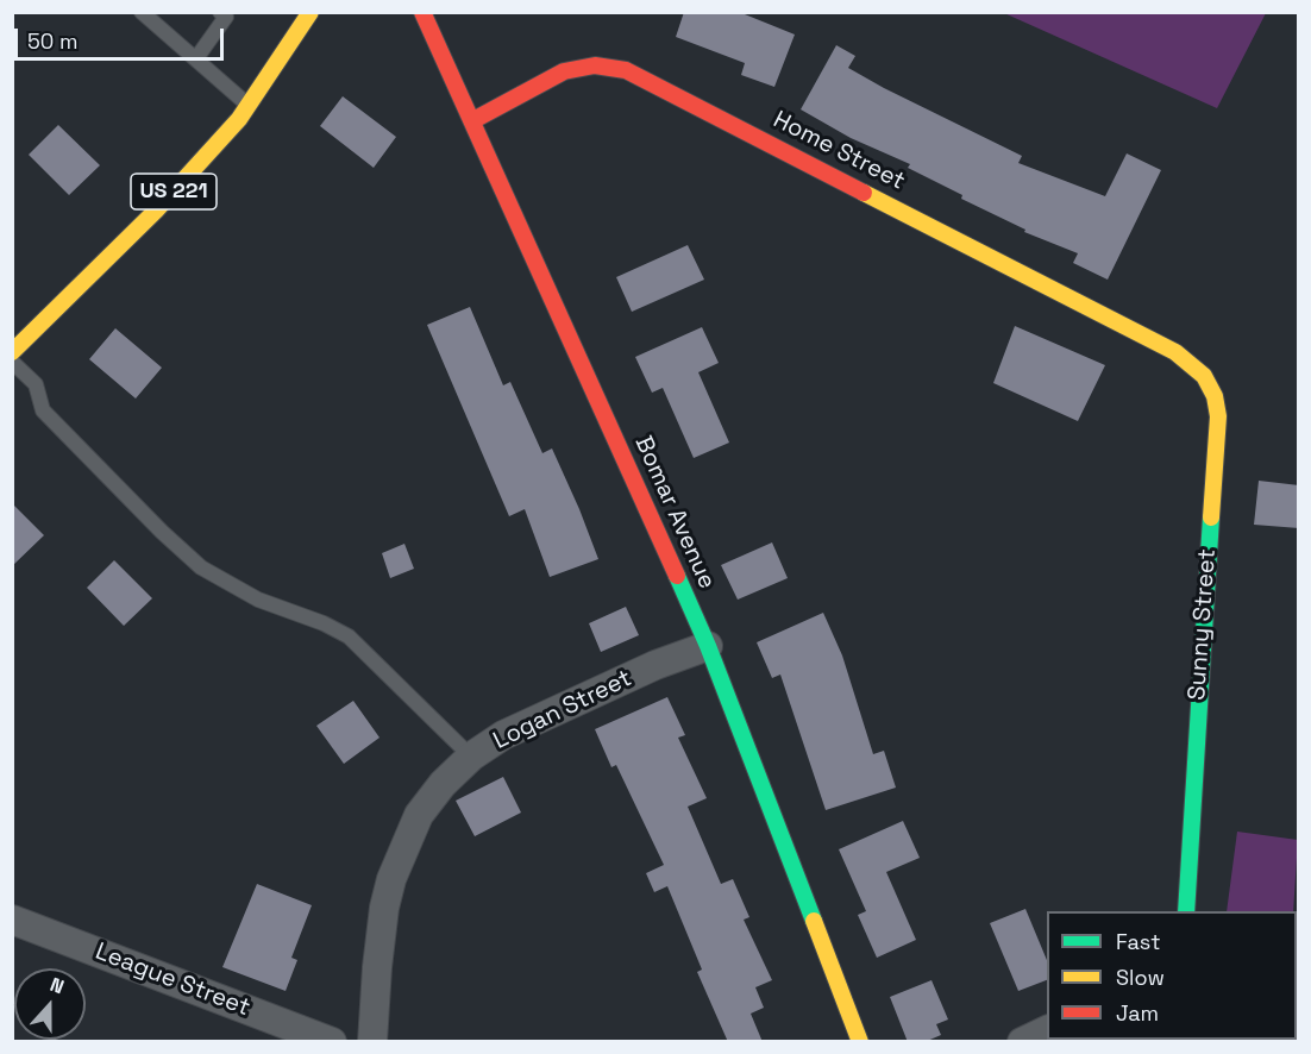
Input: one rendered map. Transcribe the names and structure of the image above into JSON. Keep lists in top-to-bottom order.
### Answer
{
  "streets": {
    "street": [
      "Home Street",
      "US 221",
      "Bomar Avenue",
      "Sunny Street",
      "Logan Street",
      "League Street"
    ]
  },
  "crossings": [
    ["Home Street", "Bomar Avenue"],
    ["Home Street", "Sunny Street"],
    ["Bomar Avenue", "Logan Street"]
  ],
  "legend": ["Fast", "Slow", "Jam"],
  "scale_bar": "50 m",
  "north": "top"
}
